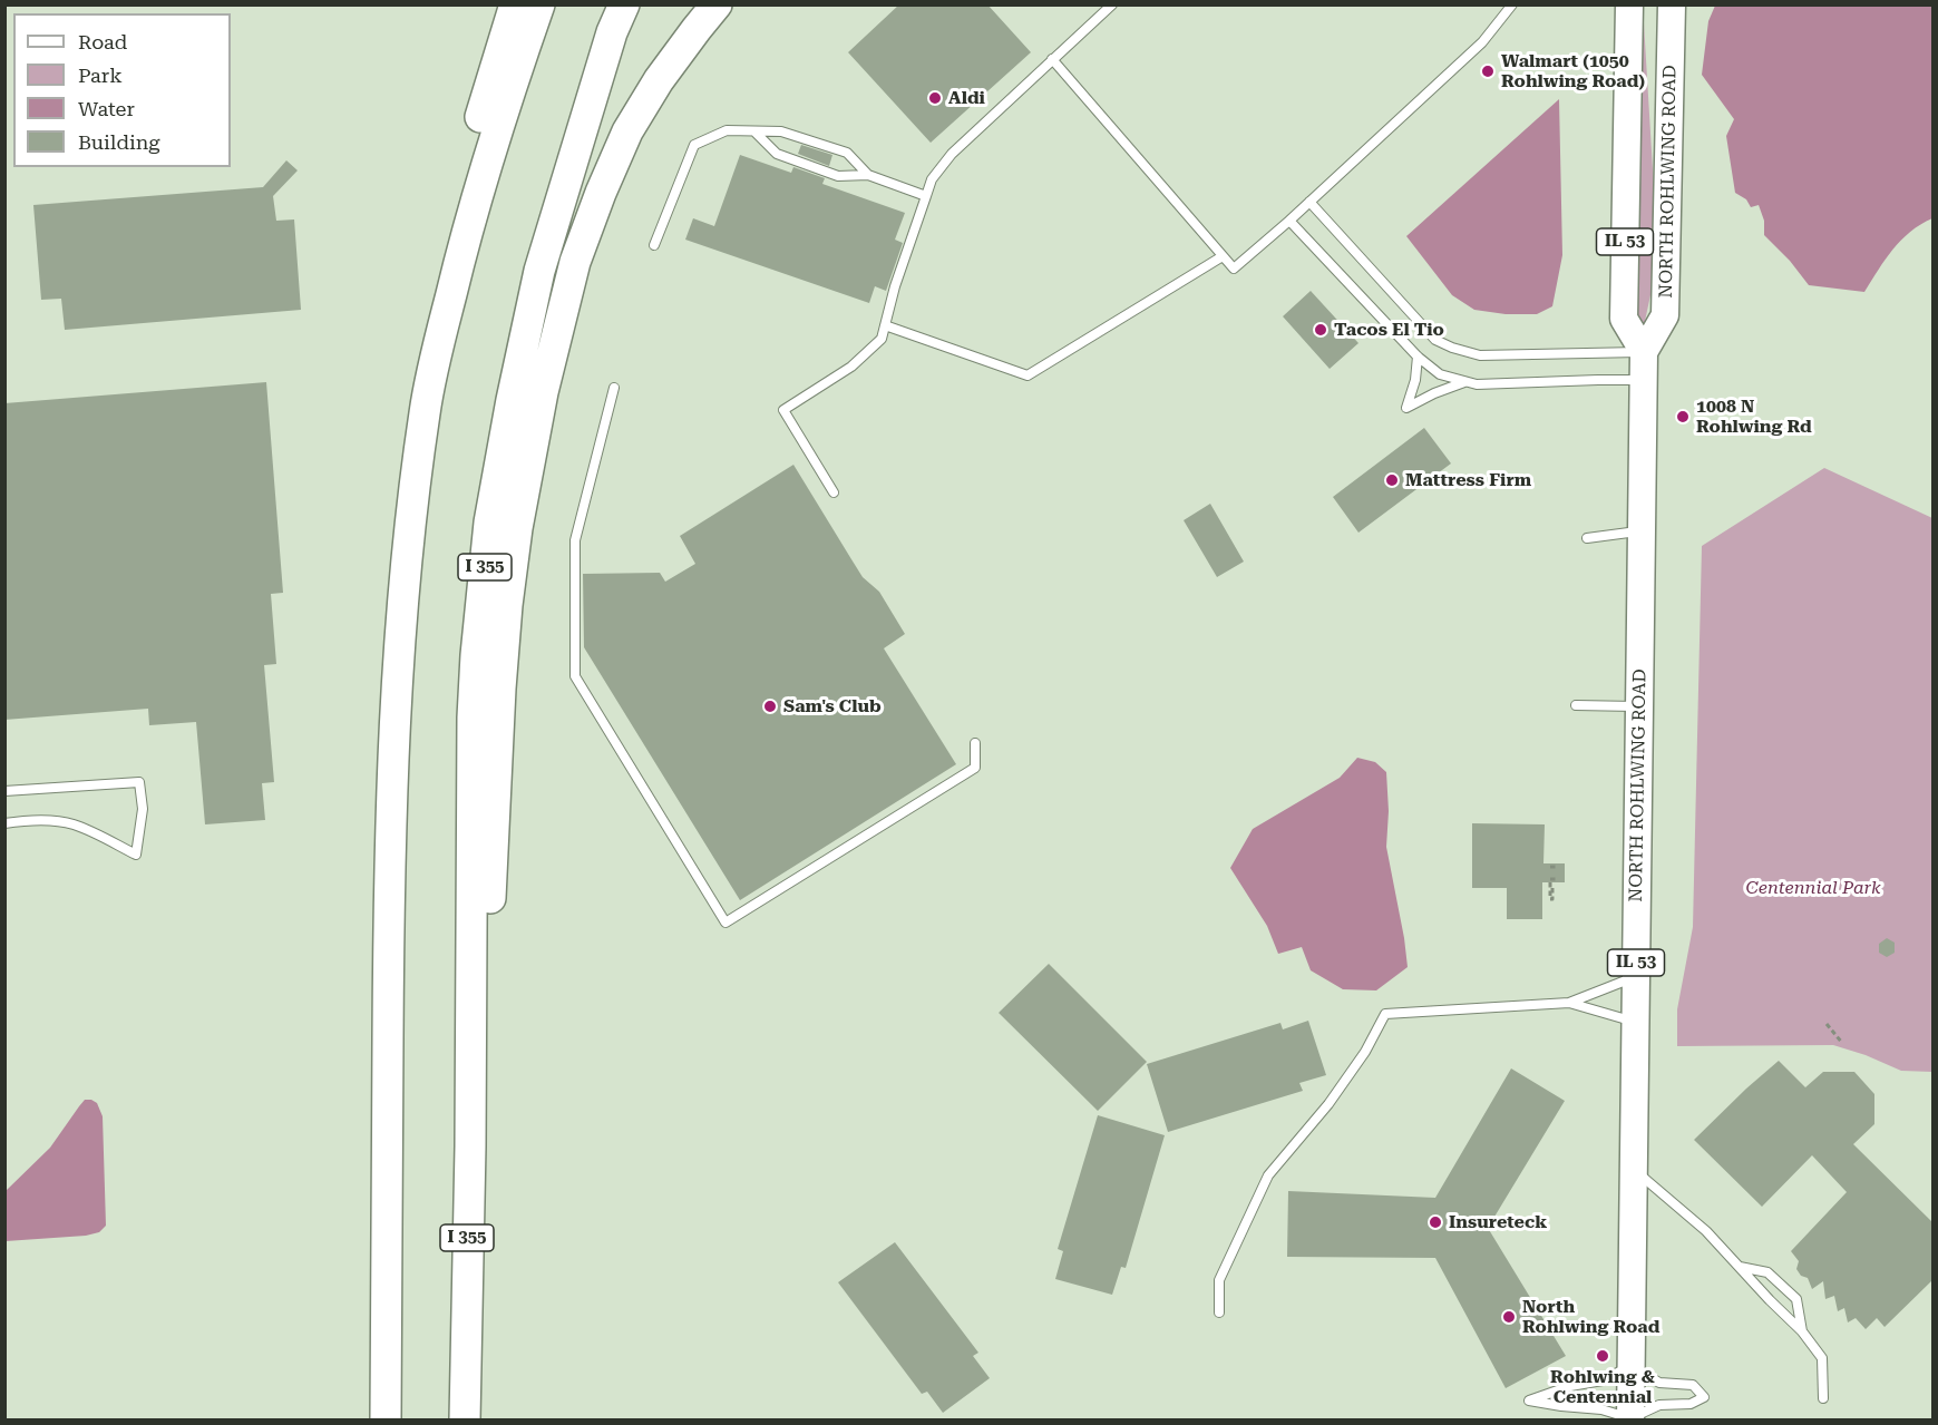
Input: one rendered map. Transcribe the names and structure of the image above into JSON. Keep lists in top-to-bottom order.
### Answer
{
  "streets": {
    "highway": ["I 355"],
    "main road": ["NORTH ROHLWING ROAD", "IL 53"]
  },
  "crossings": [
    ["NORTH ROHLWING ROAD", "IL 53"]
  ],
  "parks": ["Centennial Park"],
  "places": [
    "Walmart (1050 Rohlwing Road)",
    "Aldi",
    "Tacos El Tio",
    "1008 N Rohlwing Rd",
    "Mattress Firm",
    "Sam's Club",
    "Insureteck",
    "North Rohlwing Road",
    "Rohlwing & Centennial"
  ],
  "legend": [
    "Road",
    "Park",
    "Water",
    "Building"
  ]
}
